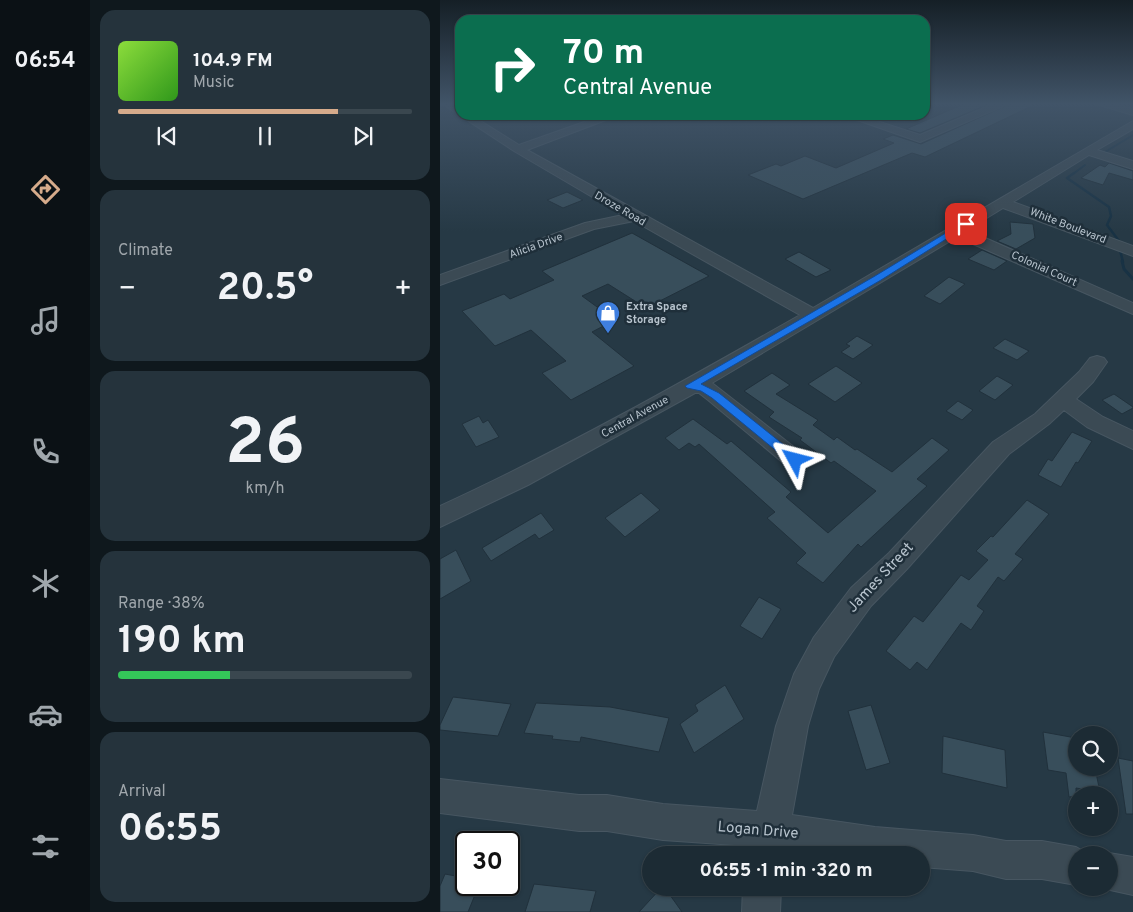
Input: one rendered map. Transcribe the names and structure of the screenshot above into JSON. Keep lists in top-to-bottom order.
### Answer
{
  "streets": {
    "street": [
      "Droze Road",
      "White Boulevard",
      "Alicia Drive",
      "Colonial Court",
      "Central Avenue",
      "James Street",
      "Logan Drive"
    ]
  },
  "crossings": [
    ["Droze Road", "Alicia Drive"],
    ["Droze Road", "Central Avenue"],
    ["White Boulevard", "Central Avenue"],
    ["Colonial Court", "Central Avenue"],
    ["James Street", "Logan Drive"]
  ],
  "places": {
    "shop": ["Extra Space Storage"]
  },
  "page": {
    "tabs": "06:54",
    "turn": ["70 m", "Central Avenue"],
    "song": ["104.9 FM", "Music"],
    "tile": [
      "Climate",
      ["26", "km/h"],
      ["Range · 38%", "190 km"],
      ["Arrival", "06:55"]
    ],
    "heat": ["−", "20.5°", "+"],
    "map_buttons": ["+", "−"],
    "limit": "30",
    "trip": "06:55 · 1 min · 320 m"
  }
}
